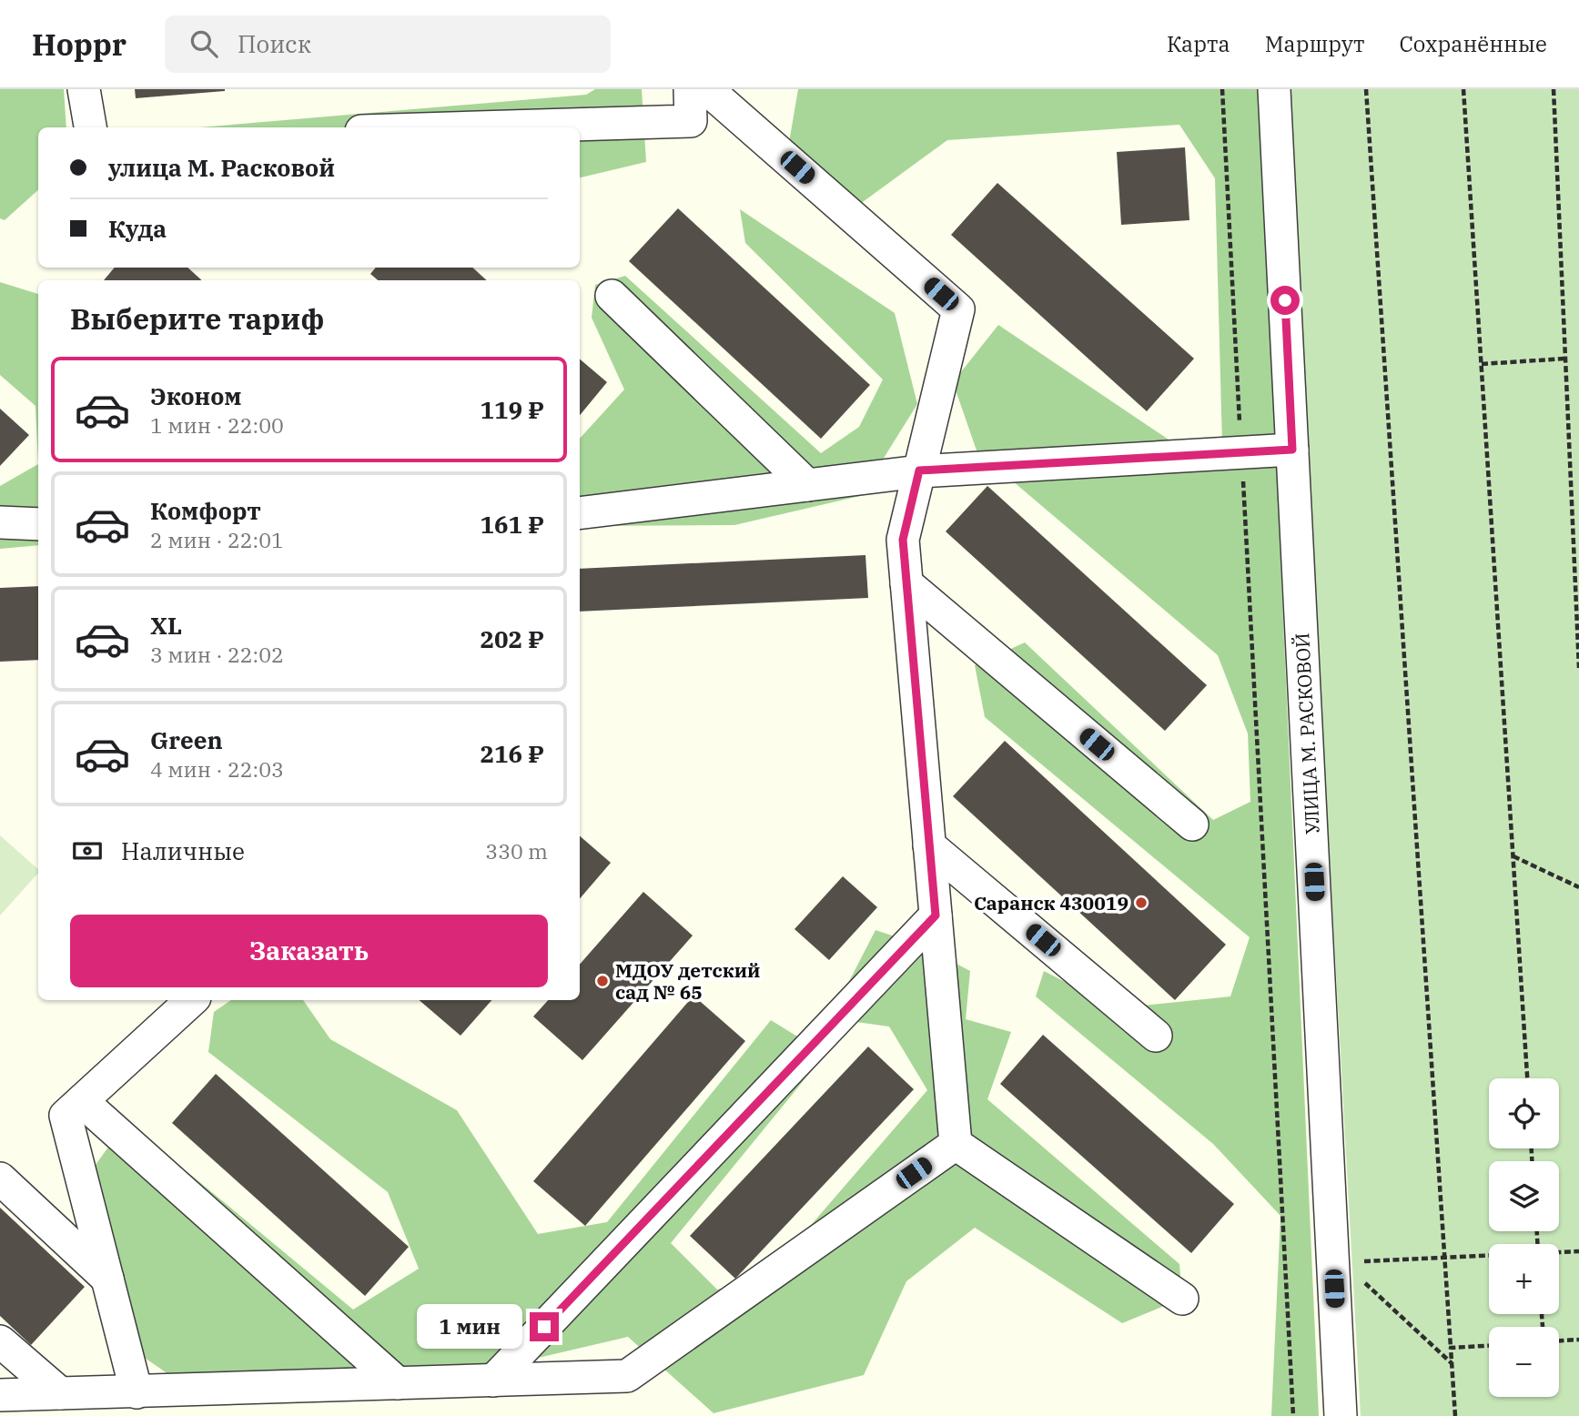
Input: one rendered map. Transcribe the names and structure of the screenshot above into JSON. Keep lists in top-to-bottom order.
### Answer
{
  "streets": {
    "street": ["УЛИЦА М. РАСКОВОЙ"]
  },
  "places": ["Саранск 430019", "МДОУ детский сад № 65"],
  "page": {
    "header": "Hoppr",
    "search": "Поиск",
    "nav": ["Карта", "Маршрут", "Сохранённые"],
    "banner": ["улица М. Расковой", "Куда"],
    "heading": "Выберите тариф",
    "list": [
      {
        "name": "Эконом",
        "note": "1 мин · 22:00",
        "value": "119 ₽"
      },
      {
        "name": "Комфорт",
        "note": "2 мин · 22:01",
        "value": "161 ₽"
      },
      {
        "name": "XL",
        "note": "3 мин · 22:02",
        "value": "202 ₽"
      },
      {
        "name": "Green",
        "note": "4 мин · 22:03",
        "value": "216 ₽"
      }
    ],
    "pay": ["Наличные", "330 m"],
    "buttons": "Заказать",
    "map_buttons": ["+", "−"],
    "bubble": "1 мин"
  }
}
